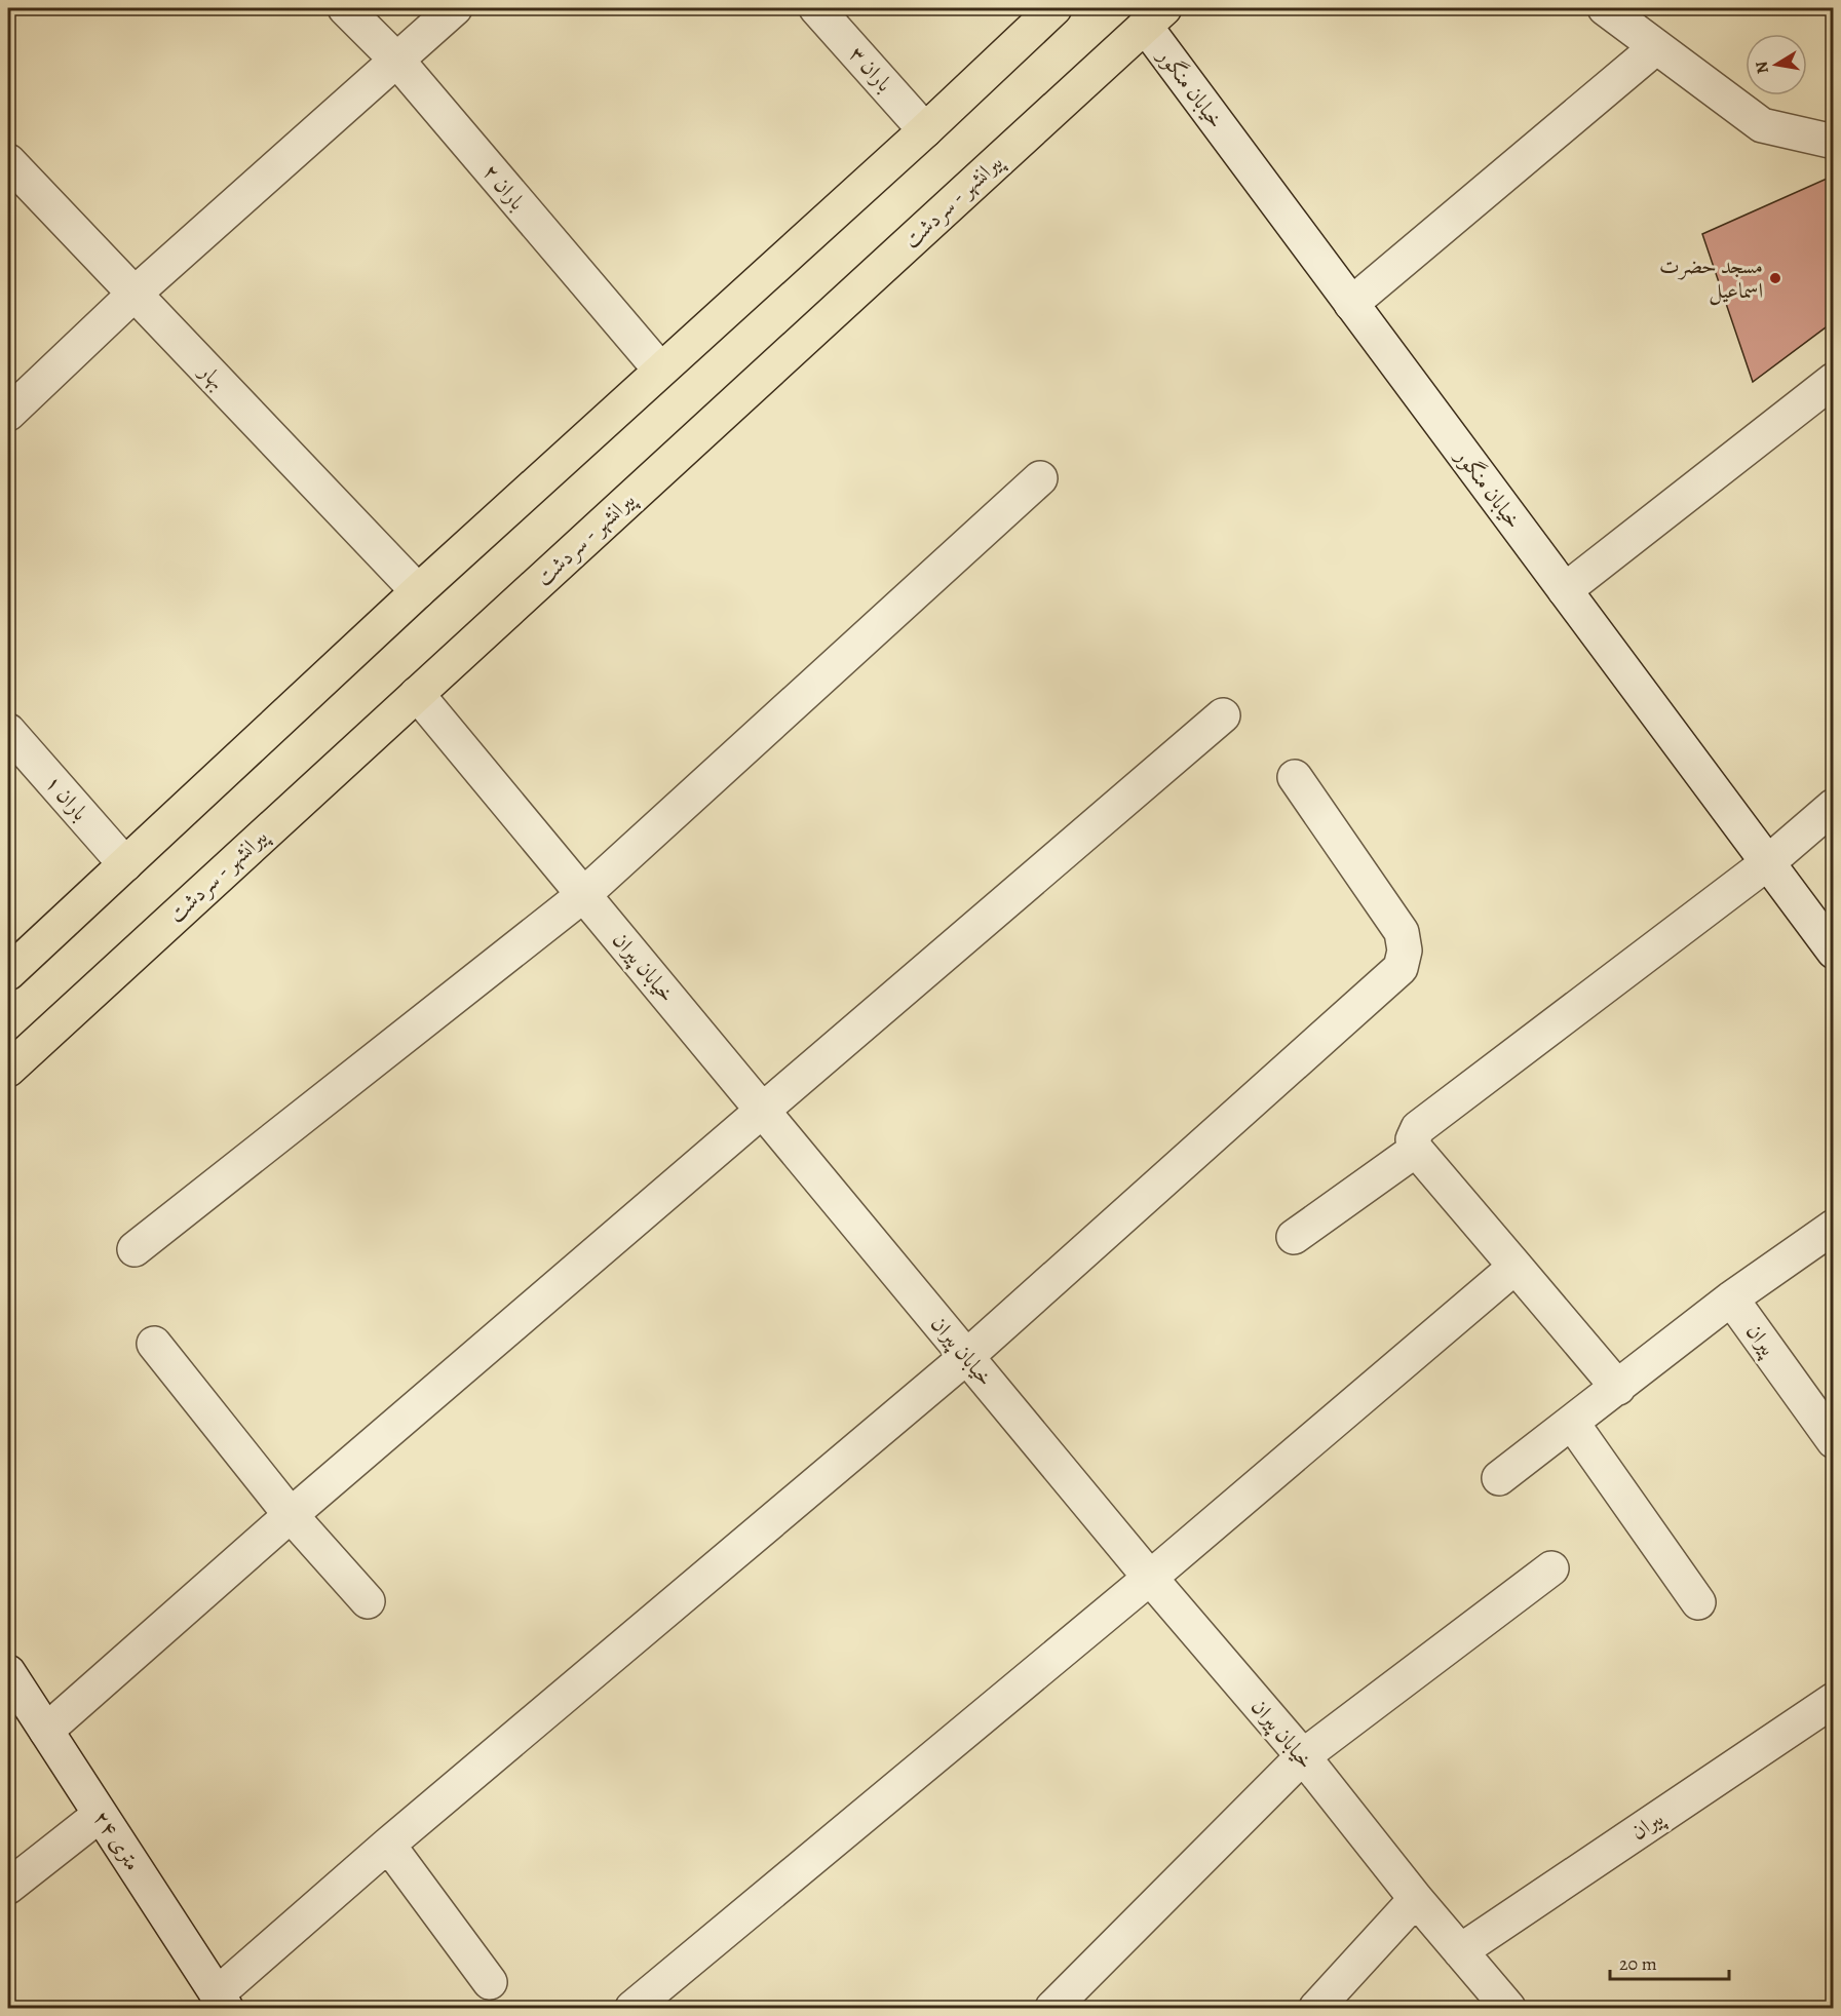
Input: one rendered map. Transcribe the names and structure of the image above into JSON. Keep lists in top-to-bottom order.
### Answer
{
  "streets": {
    "main road": ["پیرانشهر - سردشت"],
    "street": [
      "باران ۳",
      "خیابان منگور",
      "باران ۲",
      "بهار",
      "باران ۱",
      "خیابان پیران",
      "پیران",
      "۲۴ متری"
    ]
  },
  "crossings": [
    ["خیابان منگور", "پیرانشهر - سردشت"],
    ["پیرانشهر - سردشت", "خیابان پیران"],
    ["خیابان پیران", "پیران"]
  ],
  "places": ["مسجد حضرت اسماعیل"],
  "scale_bar": "20 m",
  "north": "left"
}
